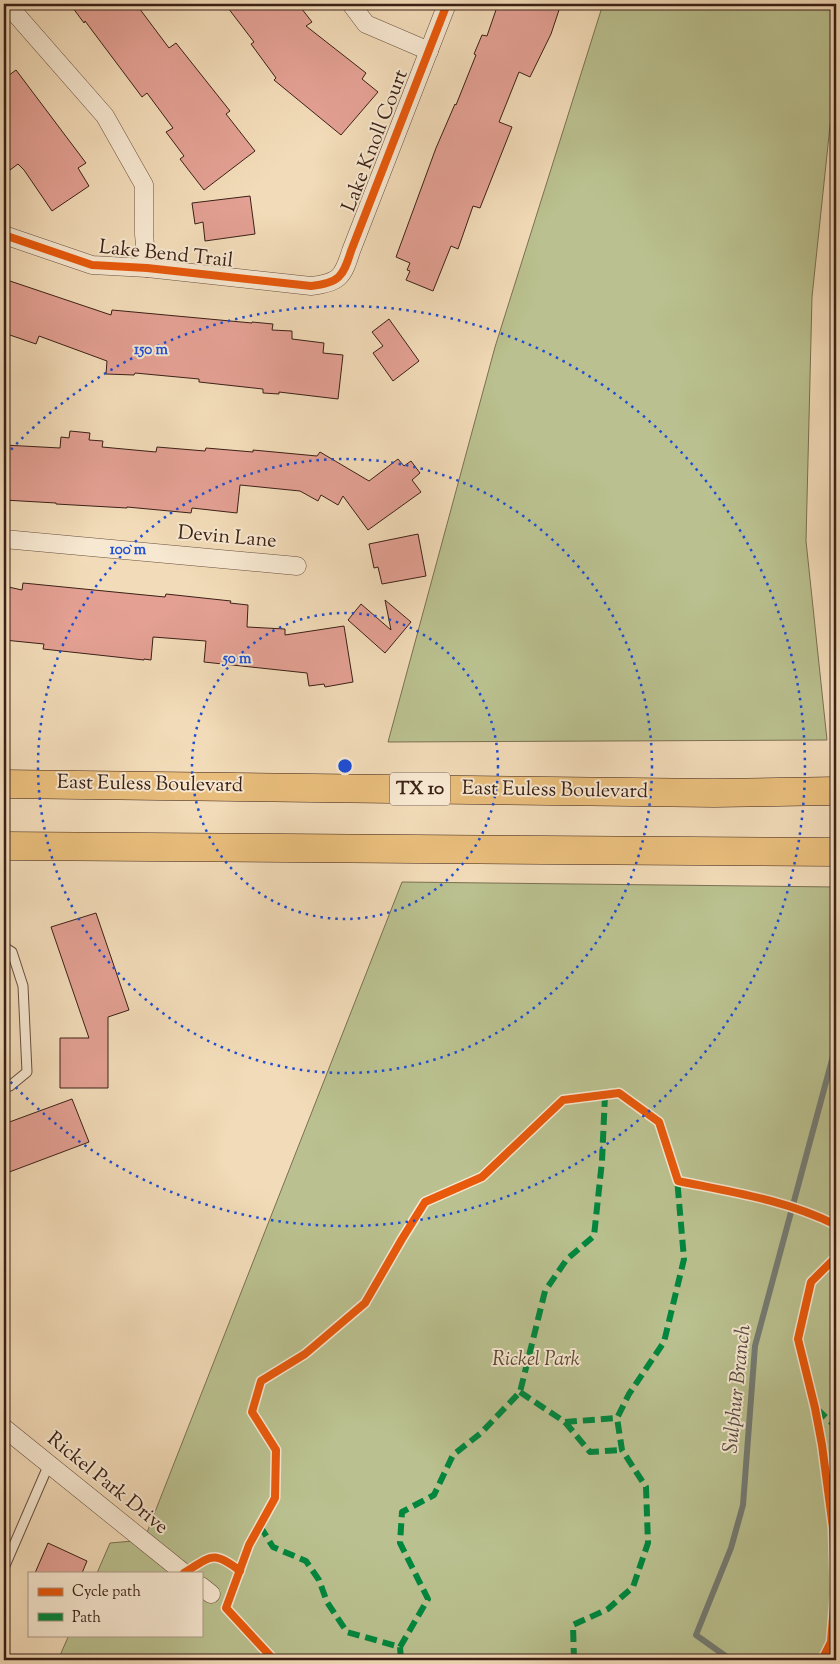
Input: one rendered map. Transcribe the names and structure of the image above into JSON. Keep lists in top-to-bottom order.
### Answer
{
  "streets": {
    "main road": ["East Euless Boulevard", "TX 10"],
    "street": [
      "Lake Knoll Court",
      "Lake Bend Trail",
      "Devin Lane",
      "Rickel Park Drive"
    ]
  },
  "crossings": [
    ["Lake Knoll Court", "Lake Bend Trail"]
  ],
  "water": ["Sulphur Branch"],
  "parks": ["Rickel Park"],
  "legend": ["Cycle path", "Path"],
  "rings": ["150 m", "100 m", "50 m"]
}
